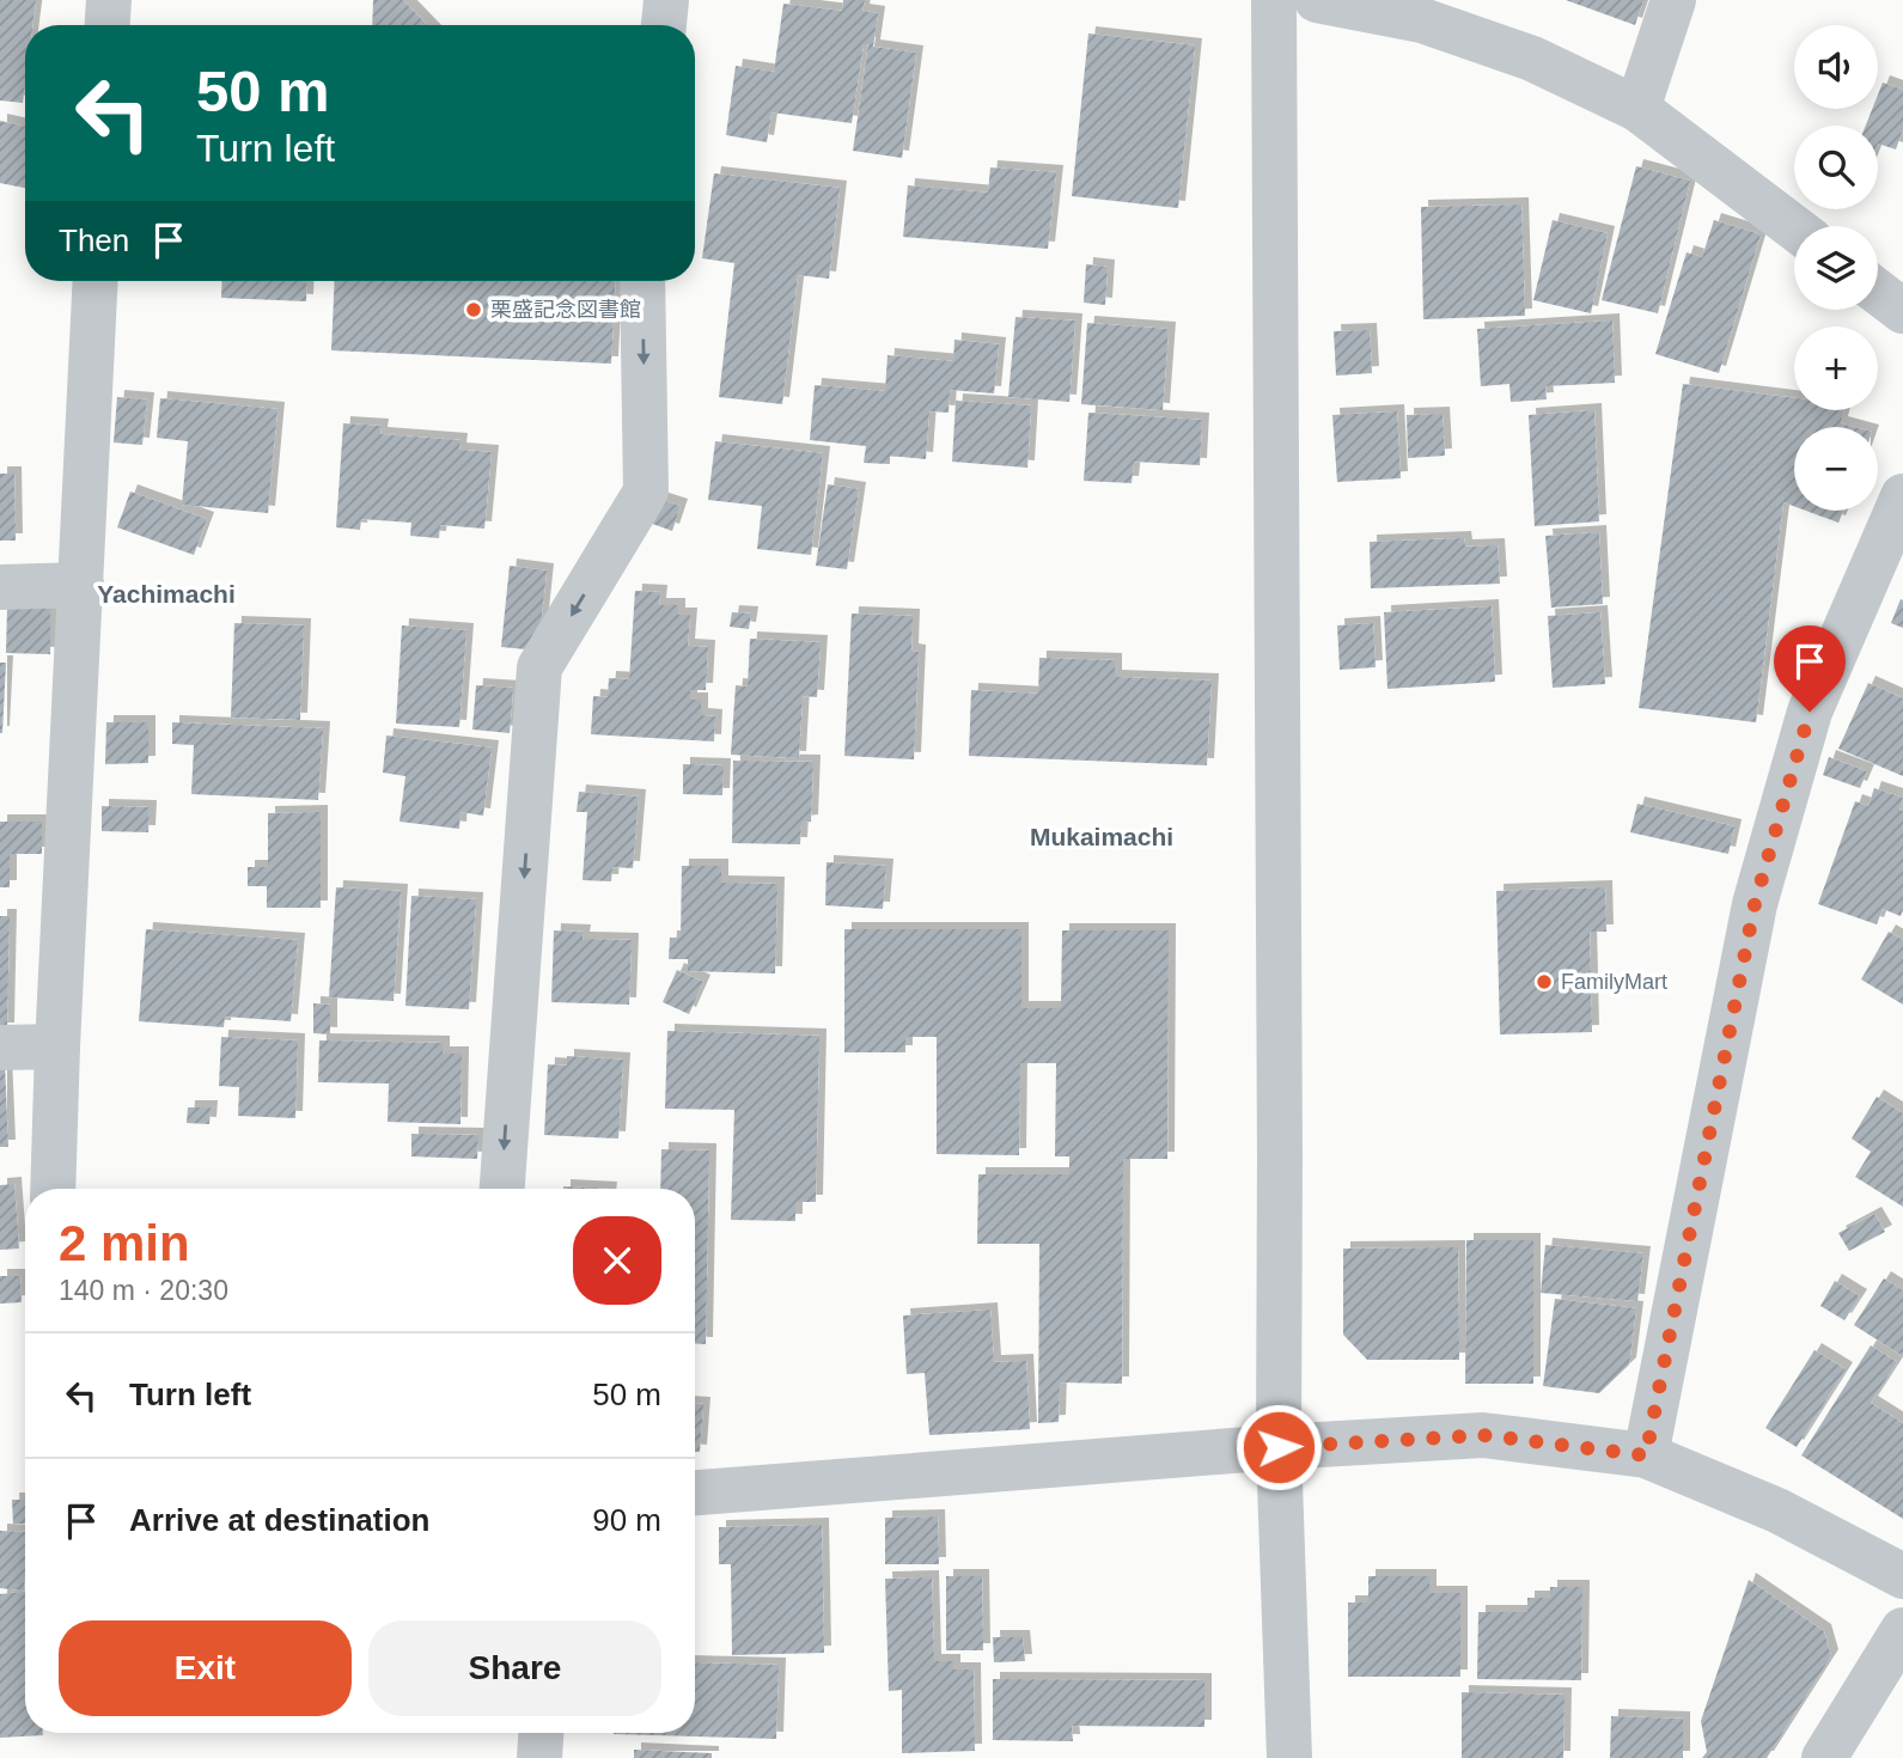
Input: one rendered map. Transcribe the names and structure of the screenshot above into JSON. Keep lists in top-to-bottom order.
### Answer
{
  "districts": ["Yachimachi", "Mukaimachi"],
  "places": ["栗盛記念図書館", "FamilyMart"],
  "page": {
    "map_buttons": ["+", "−"],
    "turn": ["50 m", "Turn left"],
    "then": "Then",
    "heading": ["2 min", "140 m · 20:30"],
    "list": [
      {
        "name": "Turn left",
        "value": "50 m"
      },
      {
        "name": "Arrive at destination",
        "value": "90 m"
      }
    ],
    "buttons": ["Exit", "Share"]
  }
}
